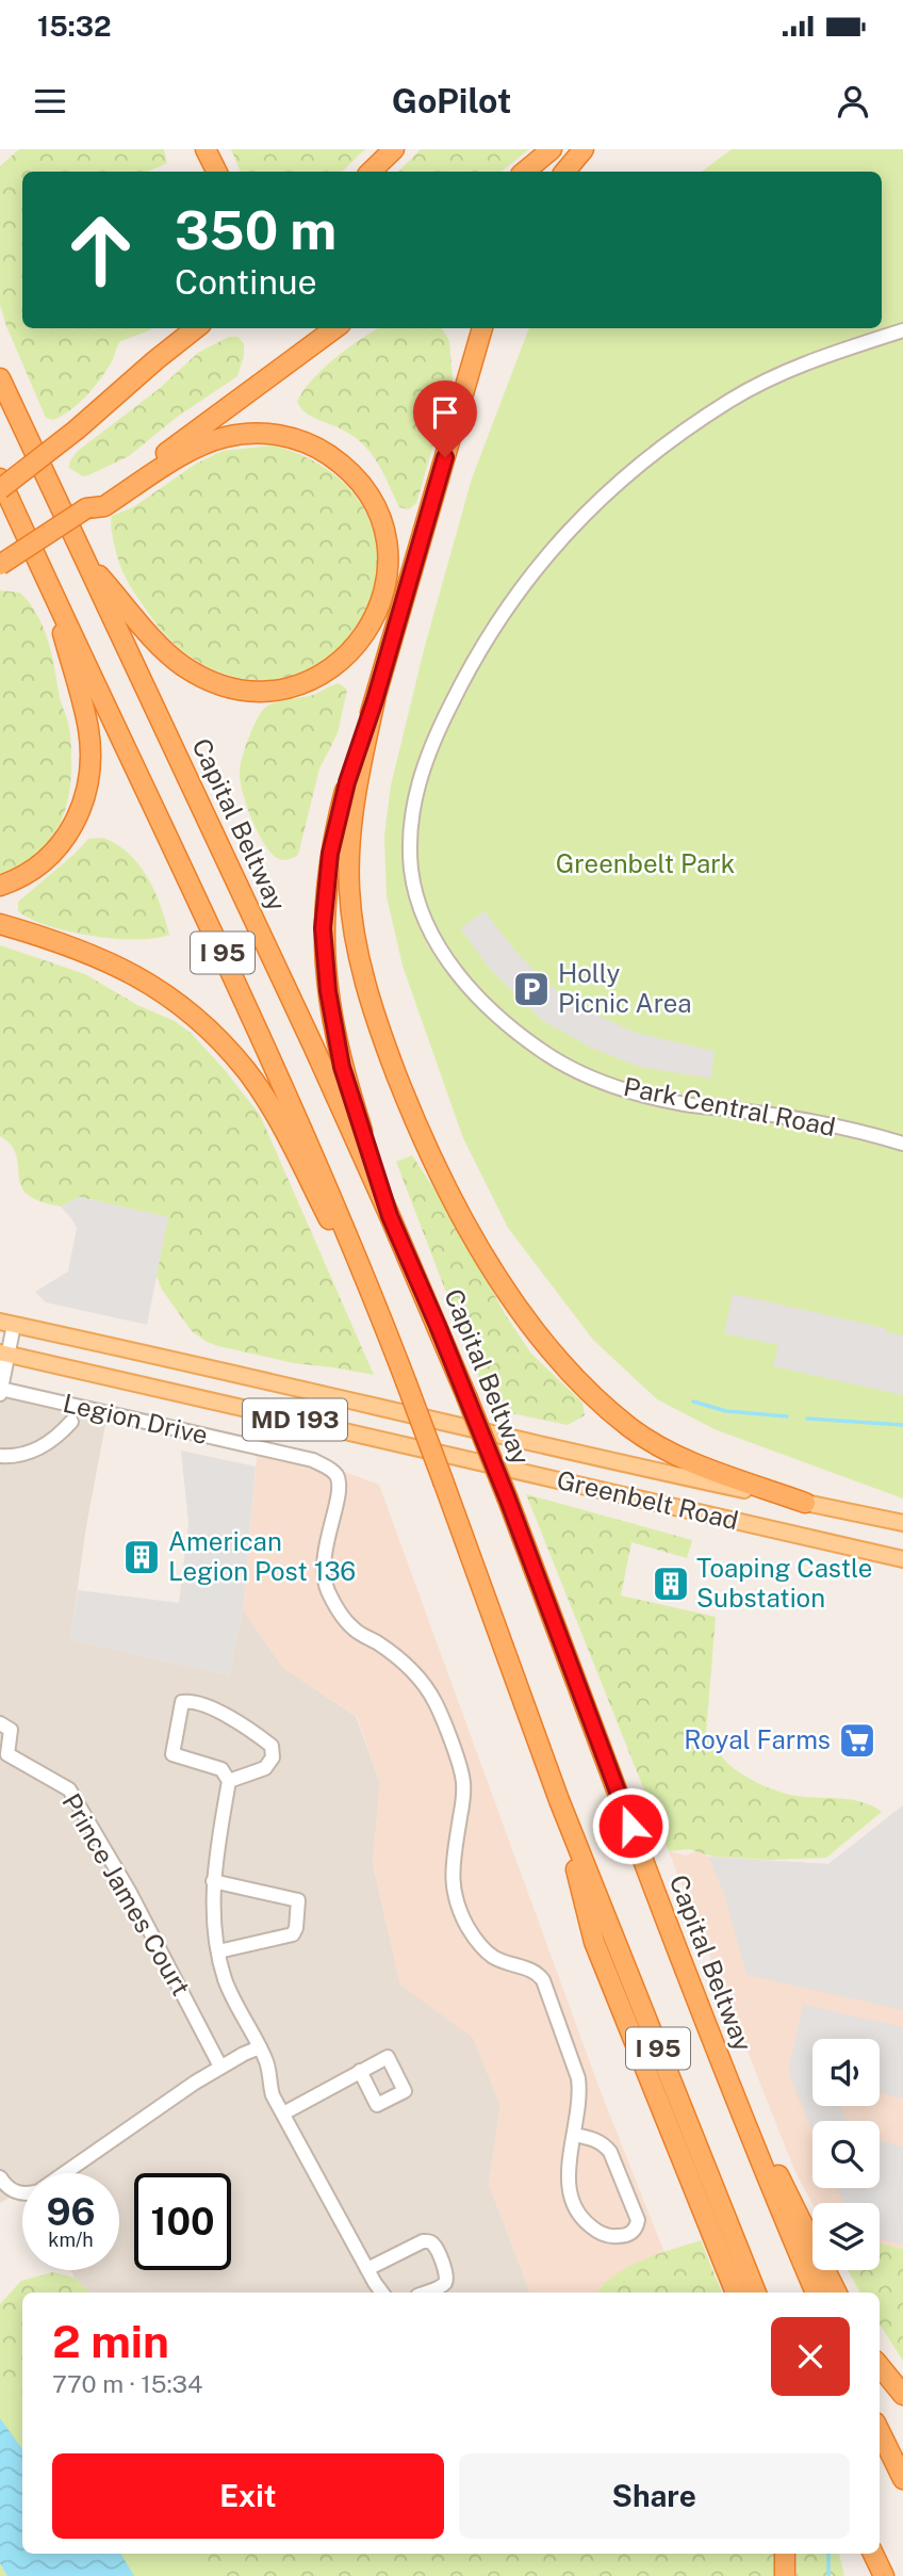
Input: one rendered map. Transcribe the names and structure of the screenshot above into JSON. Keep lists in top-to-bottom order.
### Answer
{
  "streets": {
    "highway": ["Capital Beltway", "I 95"],
    "main road": ["MD 193", "Greenbelt Road"],
    "street": ["Park Central Road", "Legion Drive", "Prince James Court"]
  },
  "parks": ["Greenbelt Park"],
  "places": {
    "parking": ["Holly Picnic Area"],
    "building": ["American Legion Post 136", "Toaping Castle Substation"],
    "supermarket": ["Royal Farms"]
  },
  "page": {
    "status": "15:32",
    "header": "GoPilot",
    "turn": ["350 m", "Continue"],
    "speed": "96 km/h",
    "limit": "100",
    "heading": ["2 min", "770 m · 15:34"],
    "buttons": ["Exit", "Share"]
  }
}
